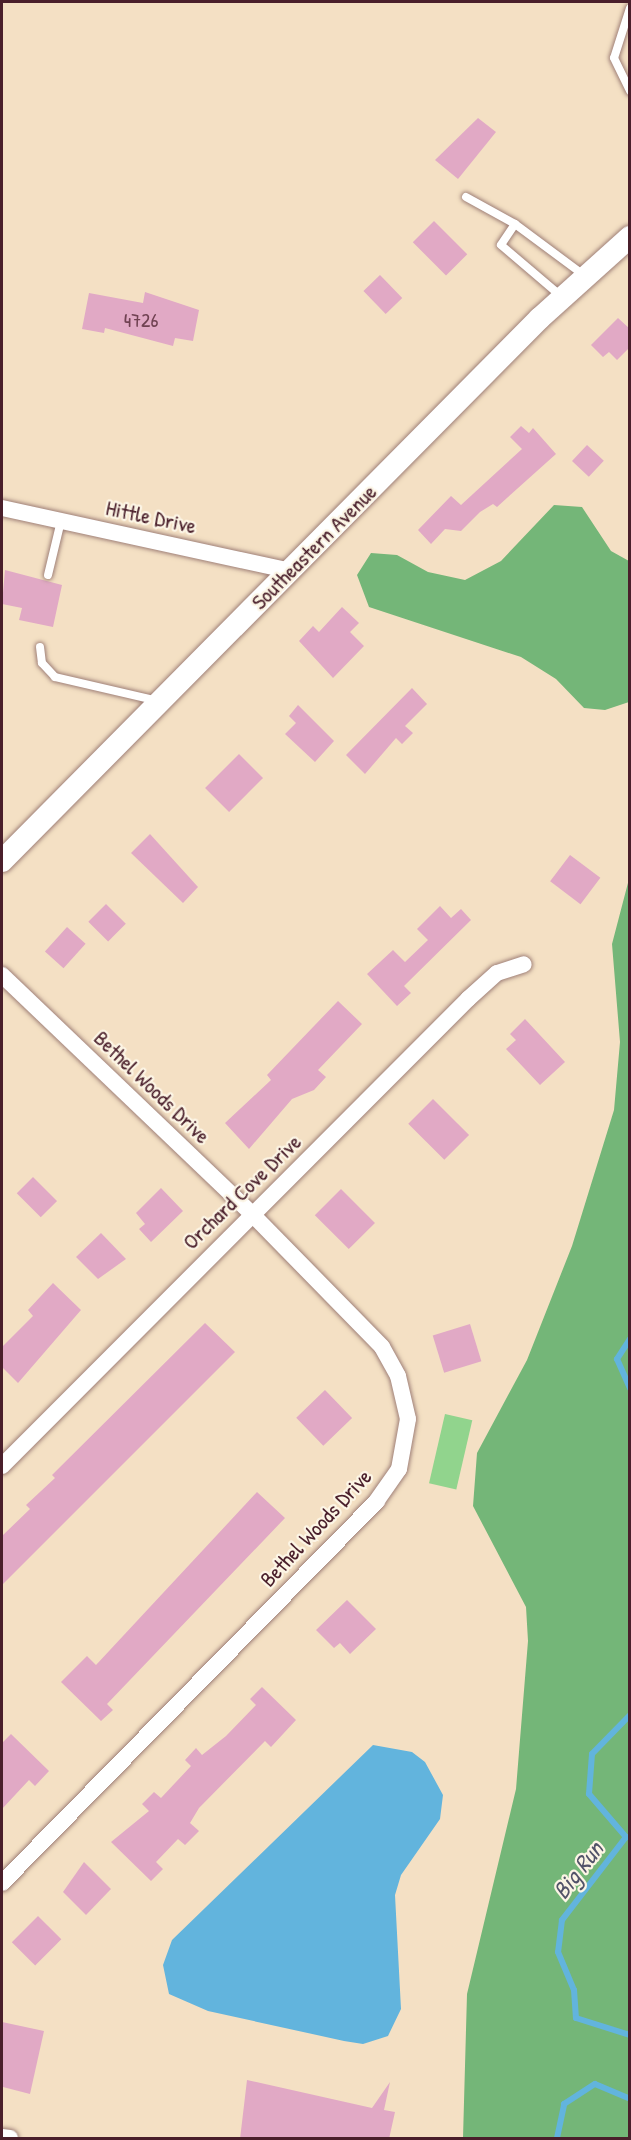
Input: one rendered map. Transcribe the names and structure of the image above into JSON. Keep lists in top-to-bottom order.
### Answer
{
  "streets": {
    "street": [
      "Hittle Drive",
      "Southeastern Avenue",
      "Bethel Woods Drive",
      "Orchard Cove Drive"
    ]
  },
  "crossings": [
    ["Hittle Drive", "Southeastern Avenue"],
    ["Bethel Woods Drive", "Orchard Cove Drive"]
  ],
  "water": ["Big Run"],
  "house_numbers": ["4726"]
}
